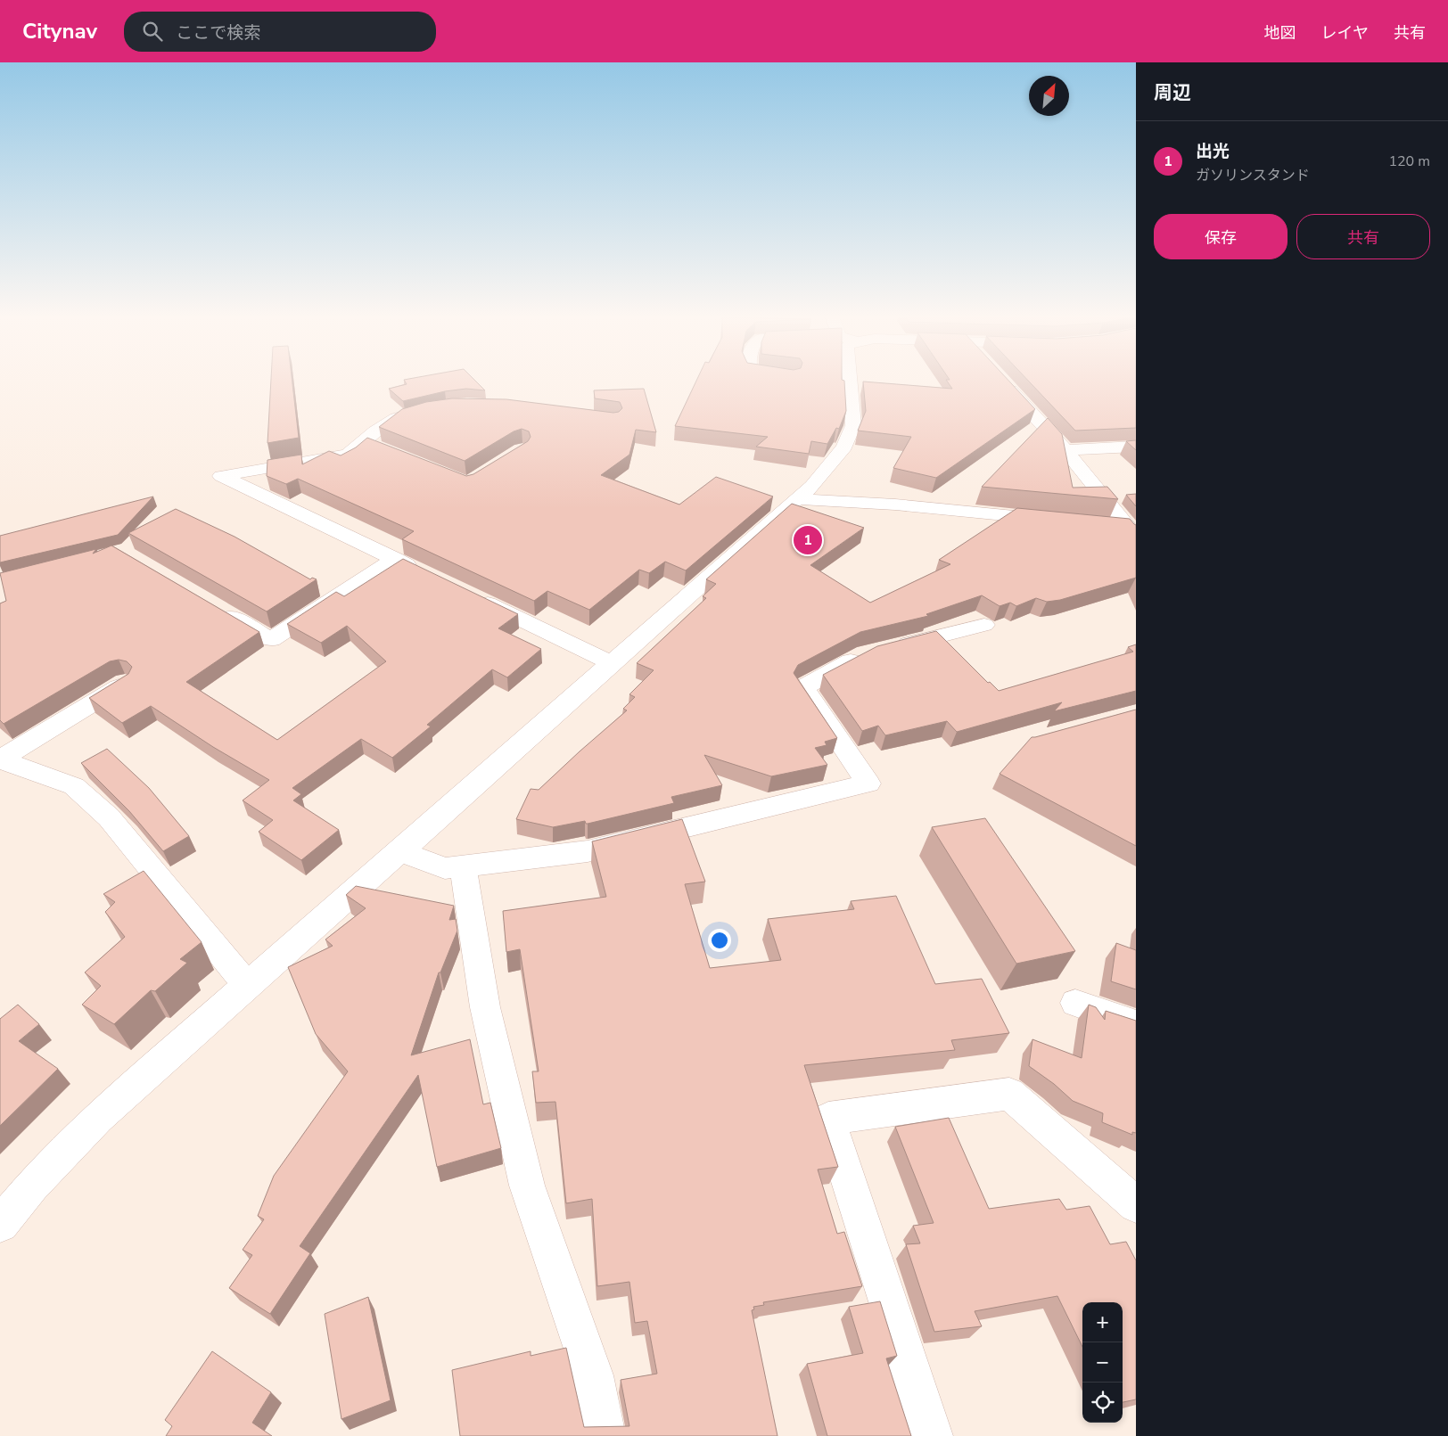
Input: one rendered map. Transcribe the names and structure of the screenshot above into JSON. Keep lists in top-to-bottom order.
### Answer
{
  "north": "top right",
  "page": {
    "header": "Citynav",
    "search": "ここで検索",
    "nav": ["地図", "レイヤ", "共有"],
    "heading": "周辺",
    "list": [
      {
        "mark": "1",
        "name": "出光",
        "note": "ガソリンスタンド",
        "value": "120 m"
      }
    ],
    "buttons": ["保存", "共有"],
    "pins": "1",
    "map_buttons": ["+", "−"]
  }
}
